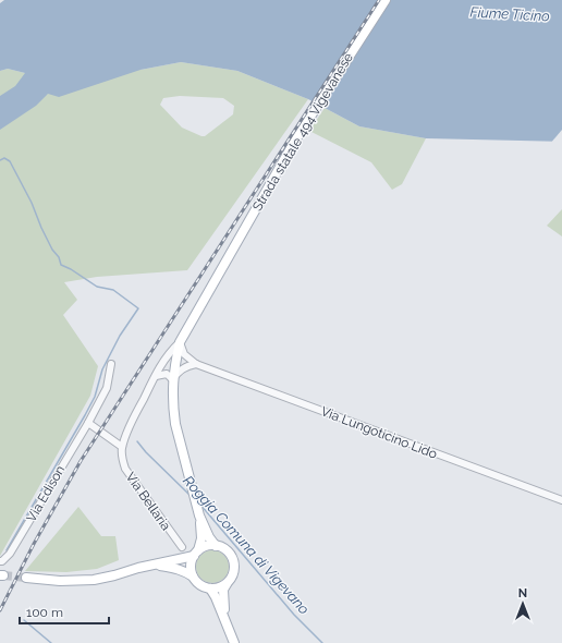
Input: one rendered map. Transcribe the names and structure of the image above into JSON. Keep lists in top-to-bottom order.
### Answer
{
  "streets": {
    "main road": ["Strada statale 494 Vigevanese"],
    "street": ["Via Lungoticino Lido", "Via Edison", "Via Bellaria"]
  },
  "crossings": [
    ["Strada statale 494 Vigevanese", "Via Bellaria"]
  ],
  "water": ["Fiume Ticino", "Roggia Comuna di Vigevano"],
  "scale_bar": "100 m",
  "north": "top"
}
